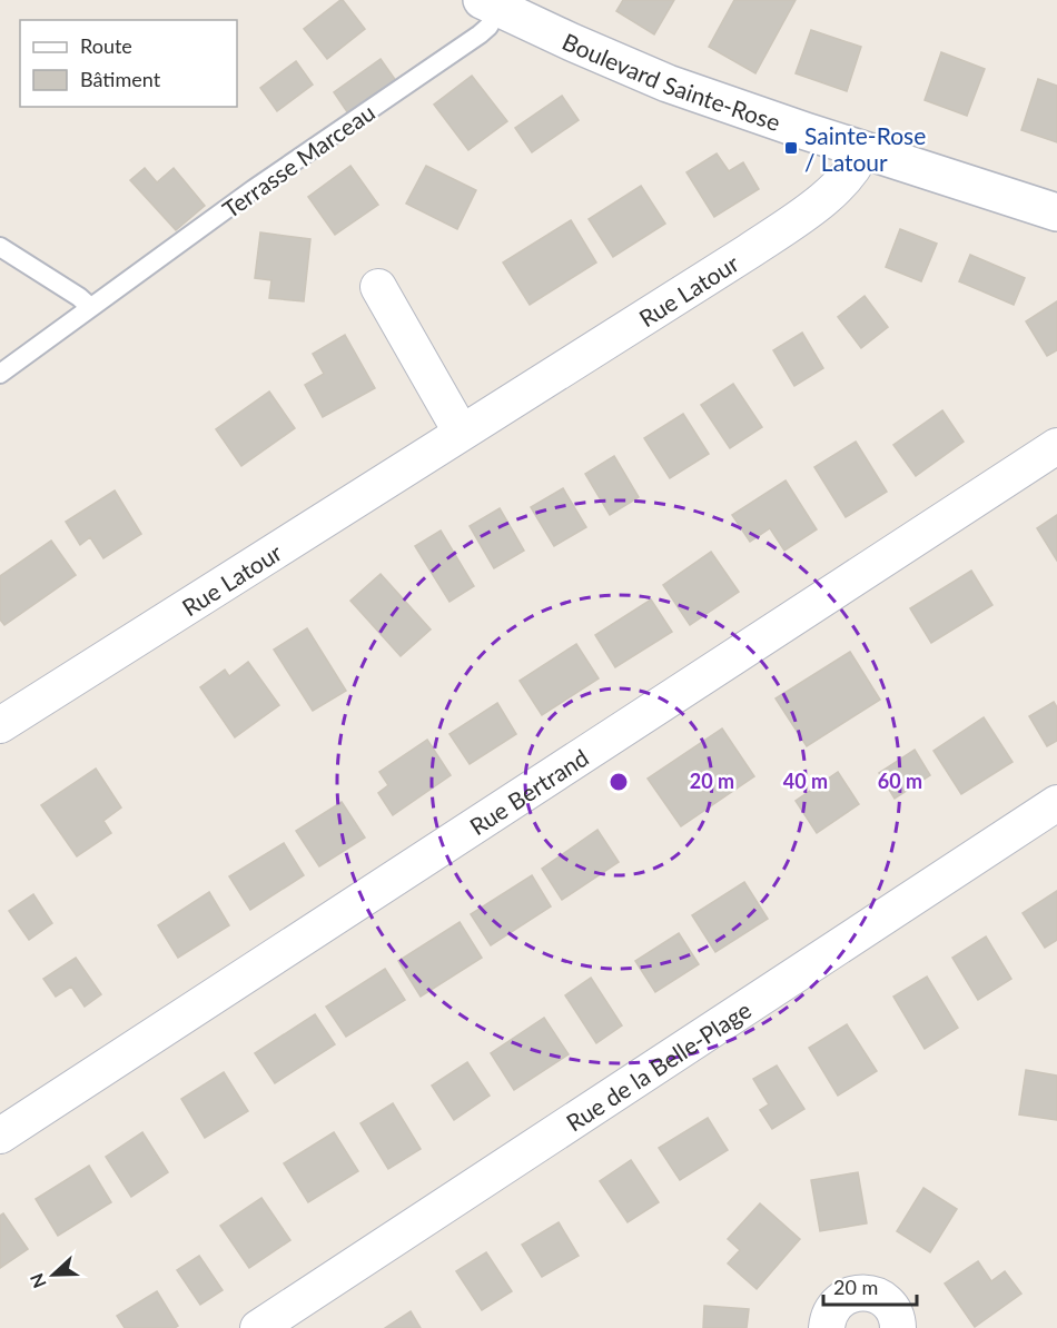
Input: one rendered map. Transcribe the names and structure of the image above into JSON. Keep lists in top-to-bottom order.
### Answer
{
  "streets": {
    "street": [
      "Boulevard Sainte-Rose",
      "Rue Latour",
      "Rue Bertrand",
      "Rue de la Belle-Plage"
    ],
    "lane": ["Terrasse Marceau"]
  },
  "crossings": [
    ["Boulevard Sainte-Rose", "Terrasse Marceau"],
    ["Boulevard Sainte-Rose", "Rue Latour"]
  ],
  "places": {
    "transit": ["Sainte-Rose / Latour"]
  },
  "legend": ["Route", "Bâtiment"],
  "scale_bar": "20 m",
  "north": "left",
  "rings": ["20 m", "40 m", "60 m"]
}
